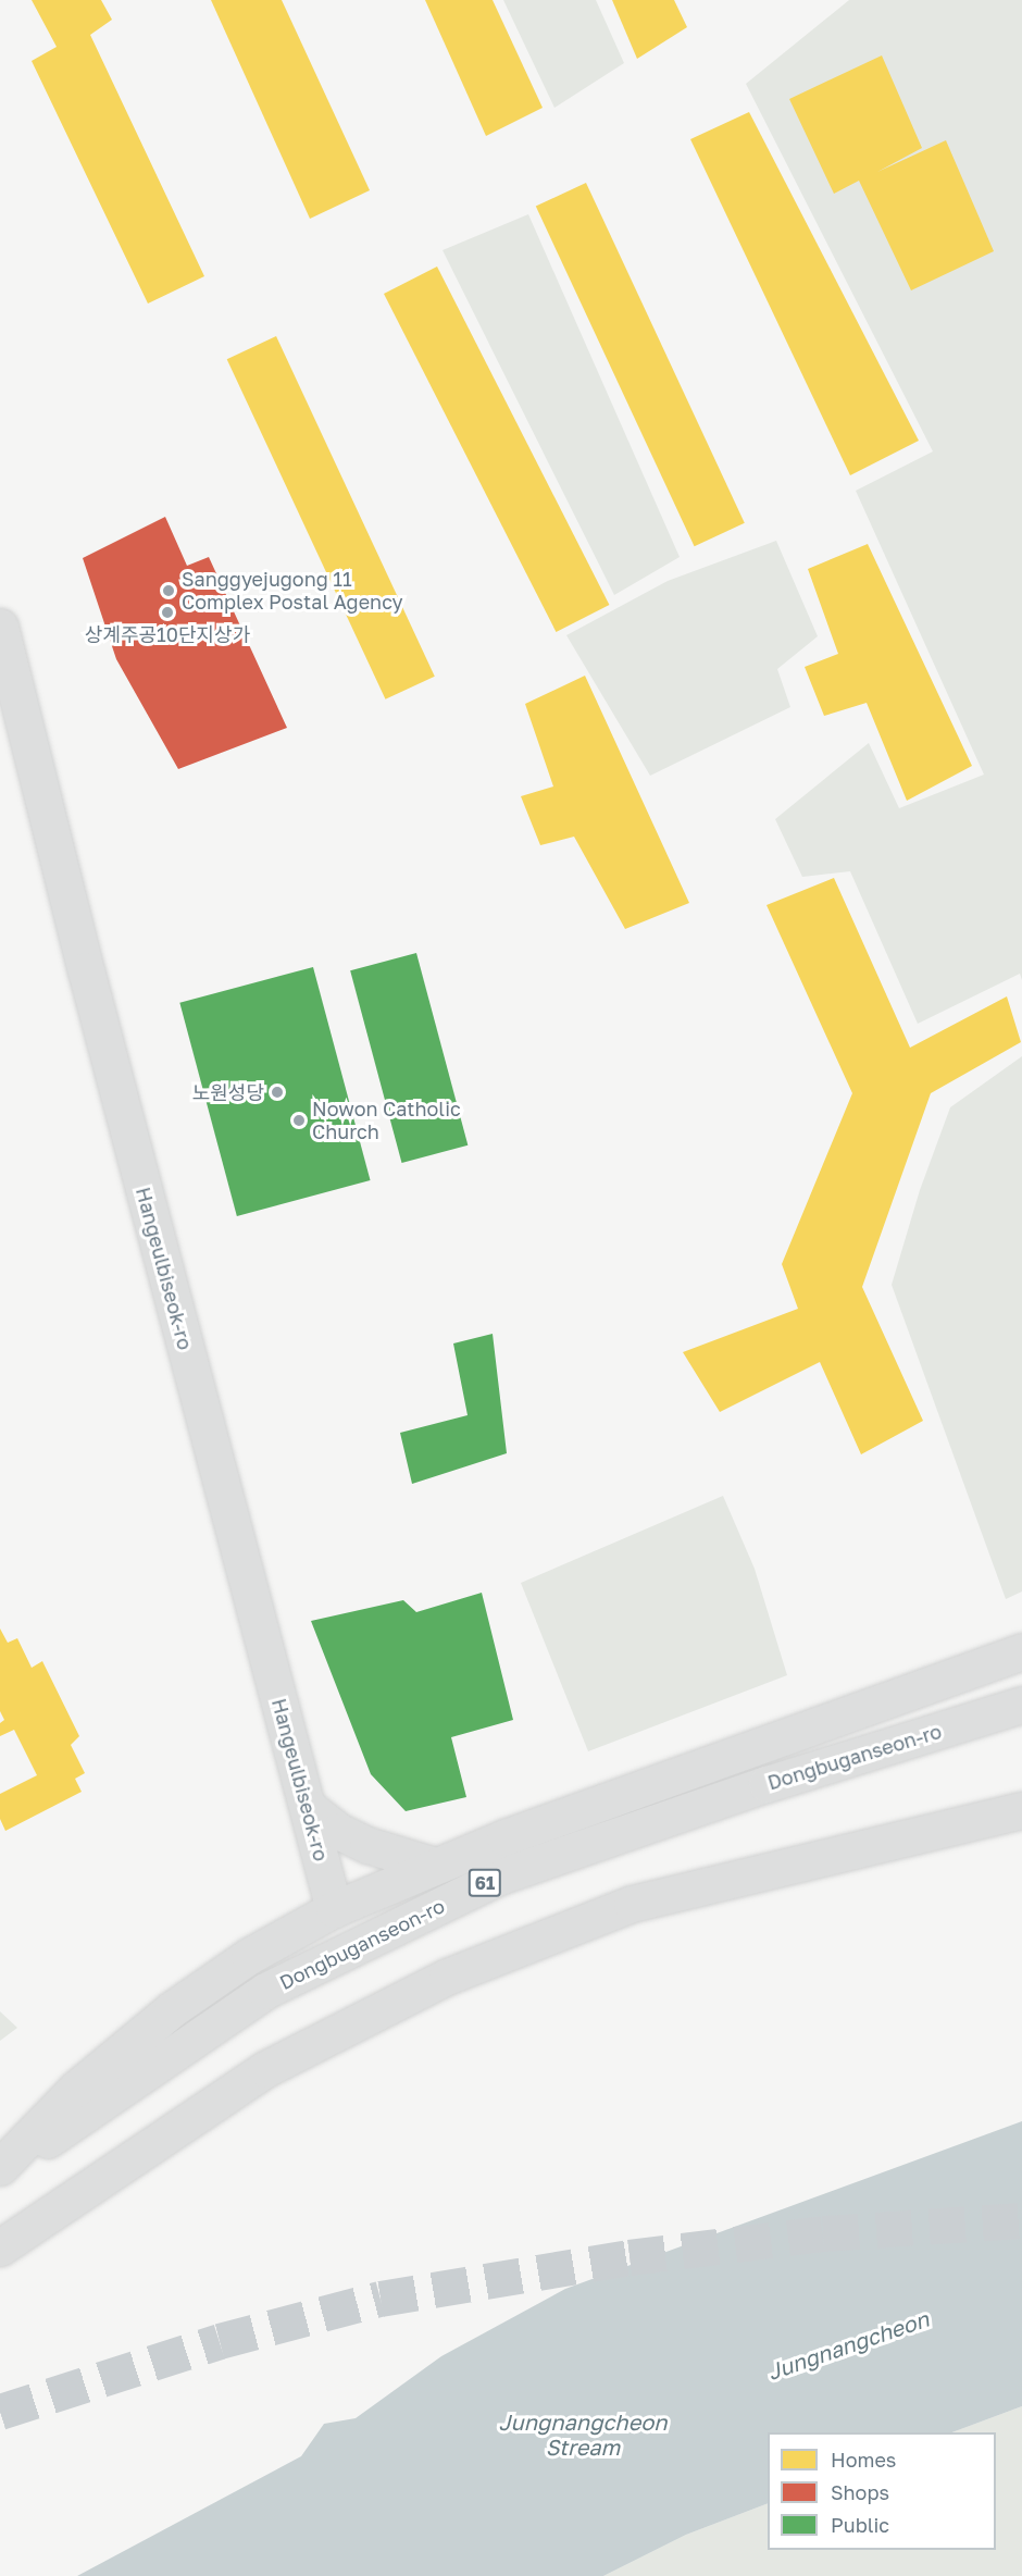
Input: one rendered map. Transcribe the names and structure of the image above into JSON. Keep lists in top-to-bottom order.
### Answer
{
  "streets": {
    "main road": ["Hangeulbiseok-ro", "Dongbuganseon-ro", "61"]
  },
  "water": ["Jungnangcheon", "Jungnangcheon Stream"],
  "places": [
    "Sanggyejugong 11 Complex Postal Agency",
    "상계주공10단지상가",
    "노원성당",
    "Nowon Catholic Church"
  ],
  "legend": ["Homes", "Shops", "Public"]
}
